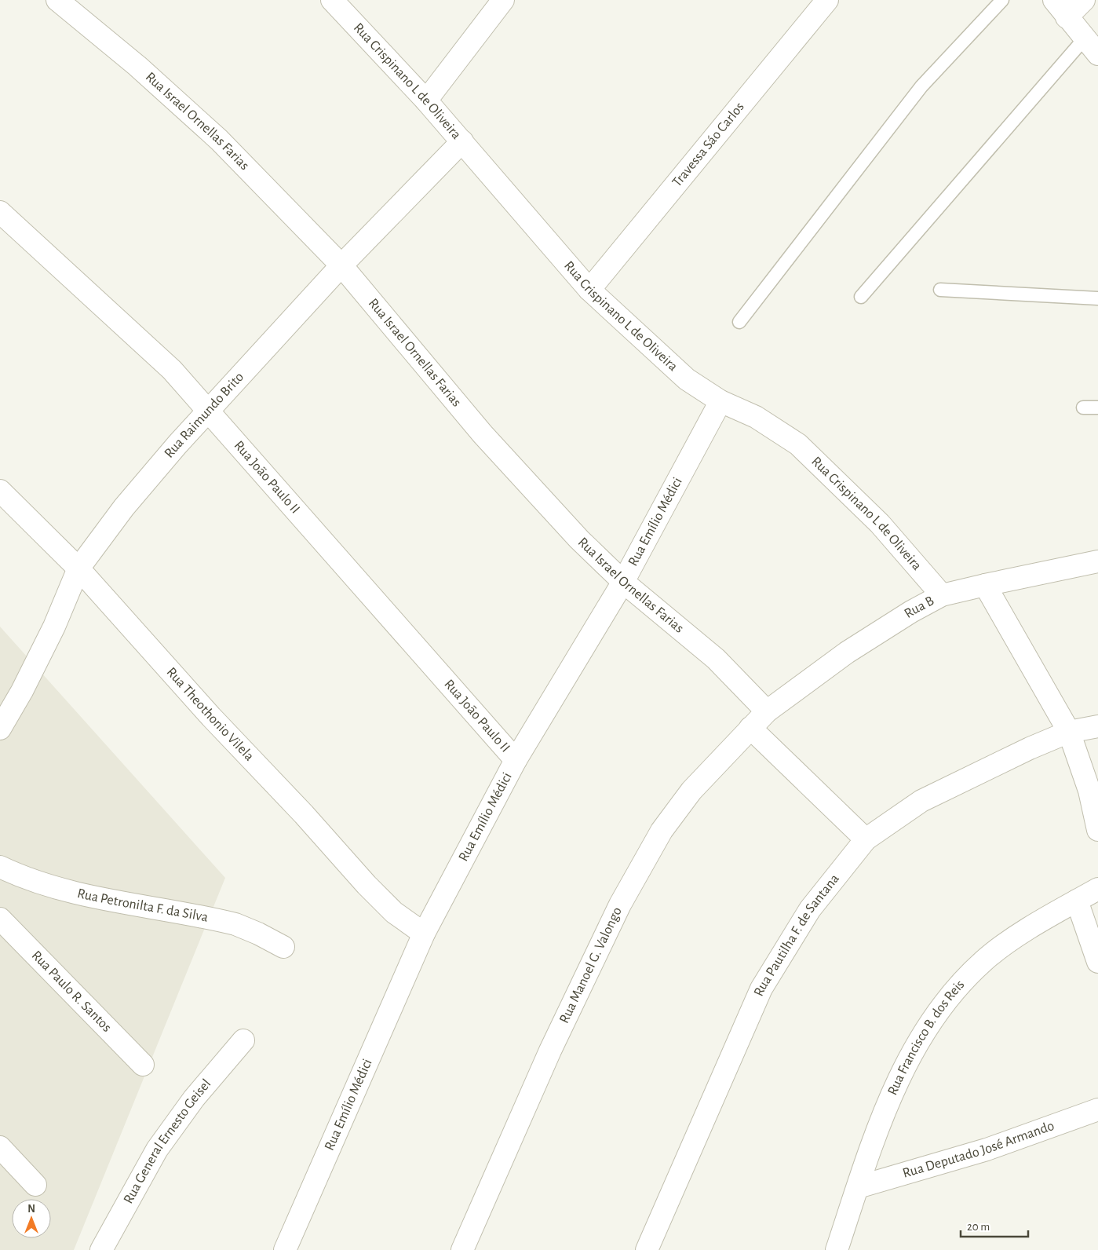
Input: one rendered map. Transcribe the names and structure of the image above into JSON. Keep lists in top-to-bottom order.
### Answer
{
  "streets": {
    "street": [
      "Rua Crispinano L de Oliveira",
      "Rua Israel Ornellas Farias",
      "Travessa Sáo Carlos",
      "Rua Raimundo Brito",
      "Rua João Paulo II",
      "Rua Emílio Médici",
      "Rua B",
      "Rua Theothonio Vilela",
      "Rua Petronilta F. da Silva",
      "Rua Pautilha F. de Santana",
      "Rua Manoel G. Valongo",
      "Rua Paulo R. Santos",
      "Rua Francisco B. dos Reis",
      "Rua General Ernesto Geisel",
      "Rua Deputado José Armando"
    ]
  },
  "crossings": [
    ["Rua Crispinano L de Oliveira", "Travessa Sáo Carlos"],
    ["Rua Crispinano L de Oliveira", "Rua Raimundo Brito"],
    ["Rua Crispinano L de Oliveira", "Rua Emílio Médici"],
    ["Rua Crispinano L de Oliveira", "Rua B"],
    ["Rua Israel Ornellas Farias", "Rua Raimundo Brito"],
    ["Rua Israel Ornellas Farias", "Rua Emílio Médici"],
    ["Rua Israel Ornellas Farias", "Rua B"],
    ["Rua Israel Ornellas Farias", "Rua Manoel G. Valongo"],
    ["Rua Raimundo Brito", "Rua João Paulo II"],
    ["Rua Raimundo Brito", "Rua Theothonio Vilela"],
    ["Rua João Paulo II", "Rua Emílio Médici"],
    ["Rua Emílio Médici", "Rua Theothonio Vilela"],
    ["Rua B", "Rua Manoel G. Valongo"],
    ["Rua Francisco B. dos Reis", "Rua Deputado José Armando"]
  ],
  "scale_bar": "20 m",
  "north": "top"
}
